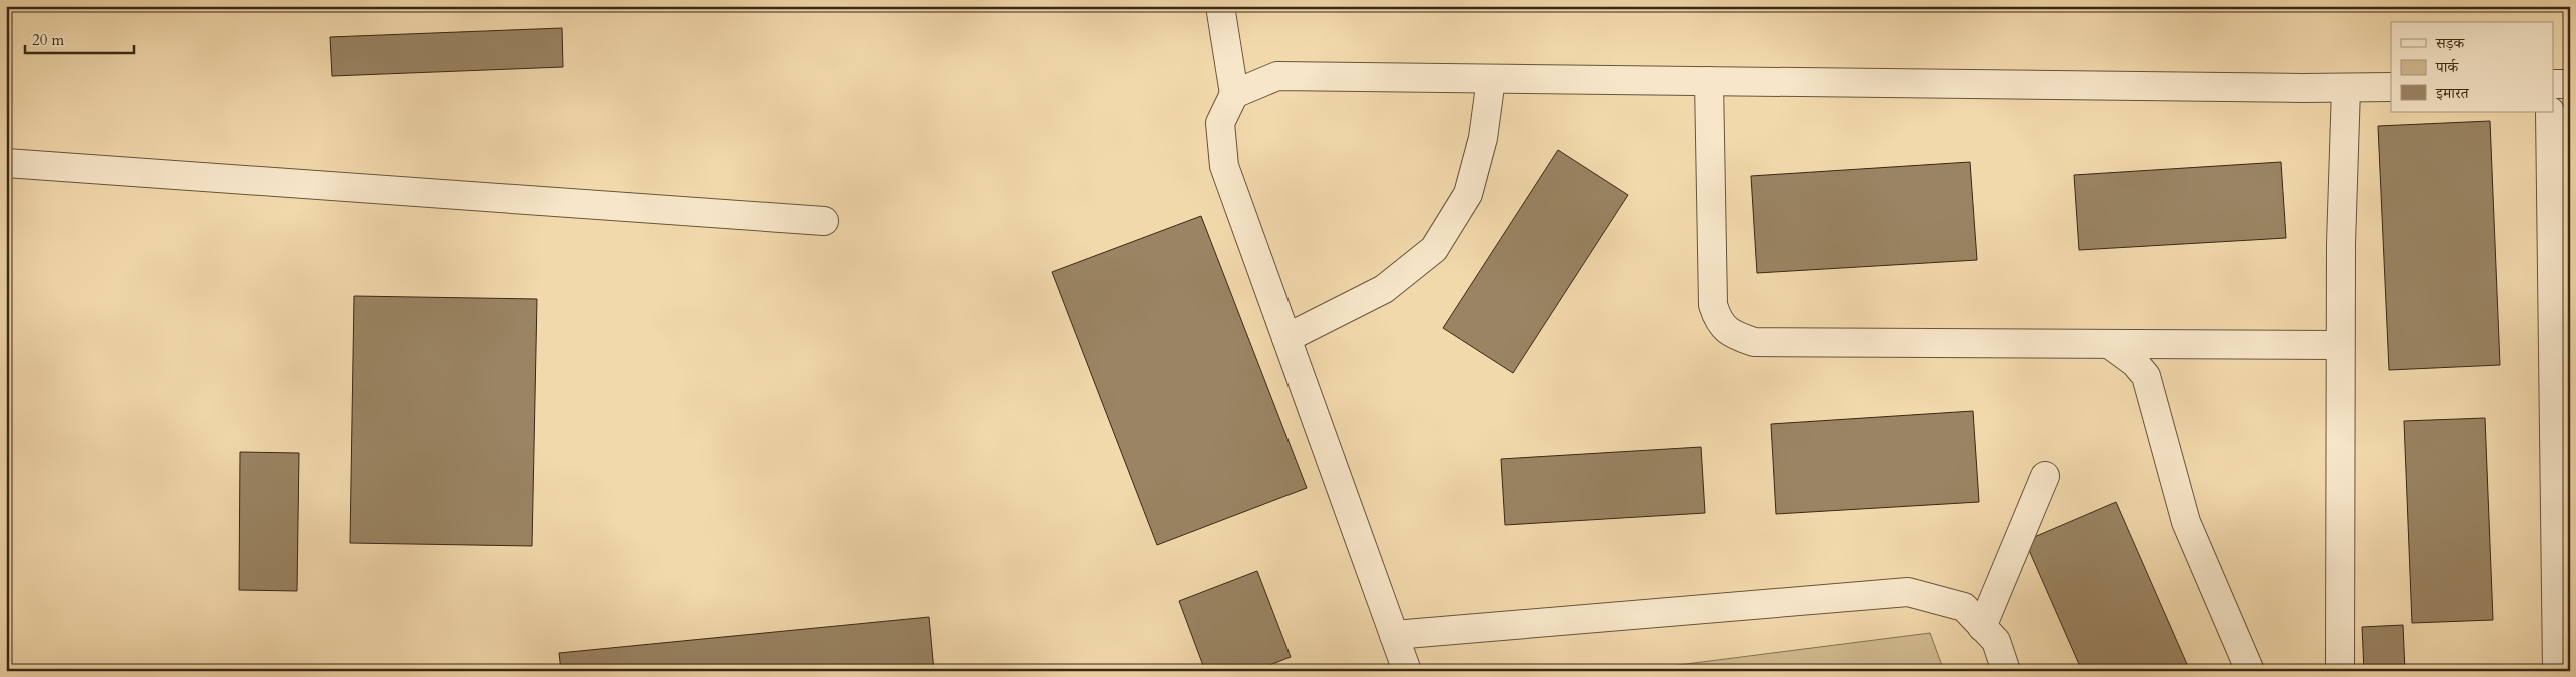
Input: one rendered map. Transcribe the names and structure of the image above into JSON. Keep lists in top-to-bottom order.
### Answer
{
  "legend": ["सड़क", "पार्क", "इमारत"],
  "scale_bar": "20 m"
}
